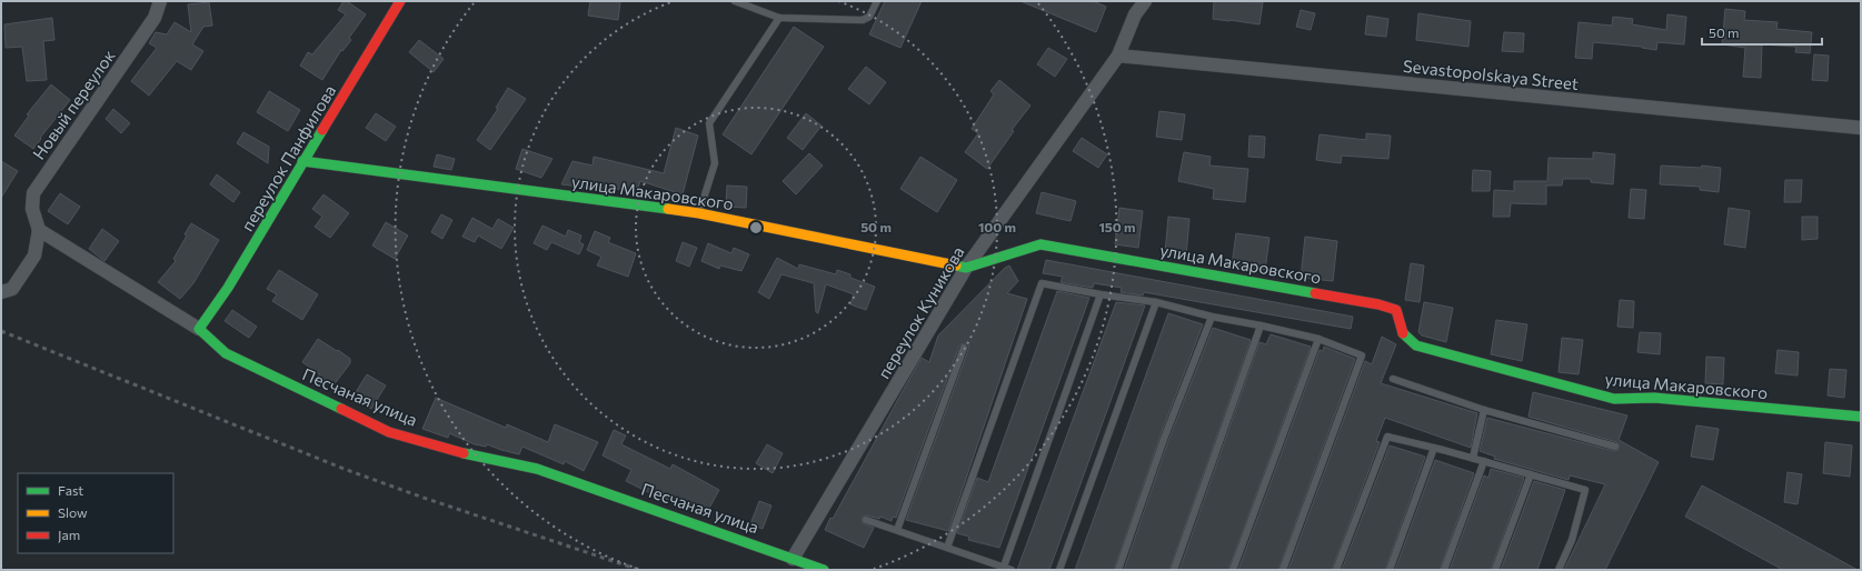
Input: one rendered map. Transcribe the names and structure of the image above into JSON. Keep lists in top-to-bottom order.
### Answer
{
  "streets": {
    "street": [
      "Sevastopolskaya Street",
      "Новый переулок",
      "переулок Панфилова",
      "улица Макаровского",
      "переулок Куникова",
      "Песчаная улица"
    ]
  },
  "crossings": [
    ["Sevastopolskaya Street", "переулок Куникова"],
    ["Новый переулок", "Песчаная улица"],
    ["переулок Панфилова", "улица Макаровского"],
    ["переулок Панфилова", "Песчаная улица"],
    ["улица Макаровского", "переулок Куникова"],
    ["переулок Куникова", "Песчаная улица"]
  ],
  "legend": ["Fast", "Slow", "Jam"],
  "scale_bar": "50 m",
  "rings": ["50 m", "100 m", "150 m"]
}
